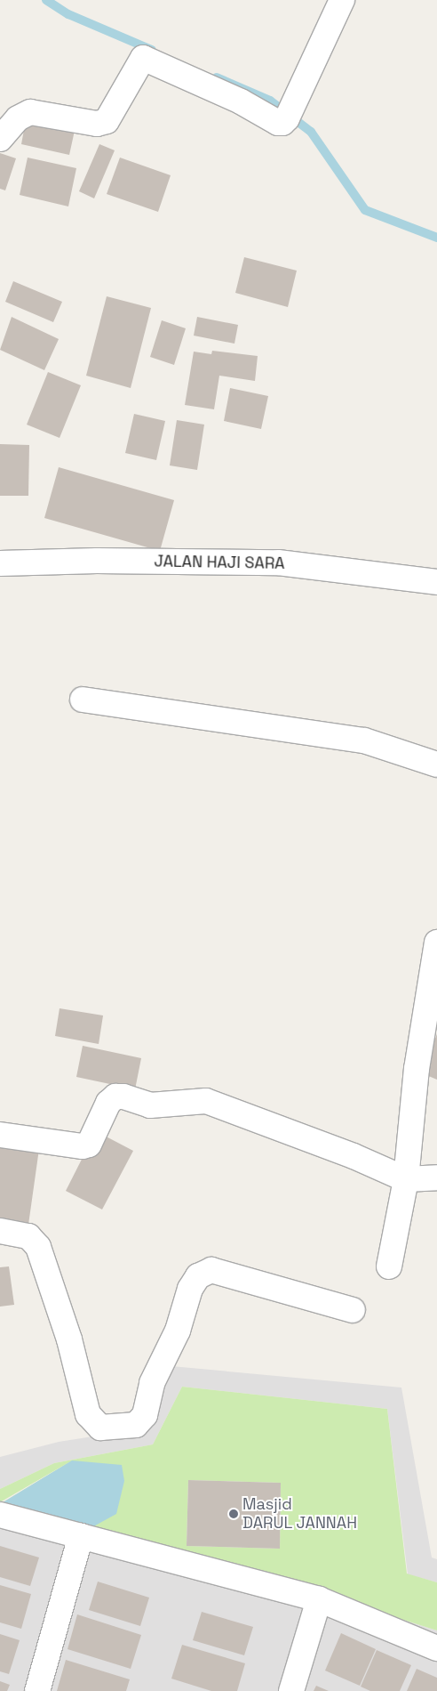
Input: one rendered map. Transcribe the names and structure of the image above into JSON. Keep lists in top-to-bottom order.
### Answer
{
  "streets": {
    "street": ["JALAN HAJI SARA"]
  },
  "places": ["Masjid DARUL JANNAH"]
}
